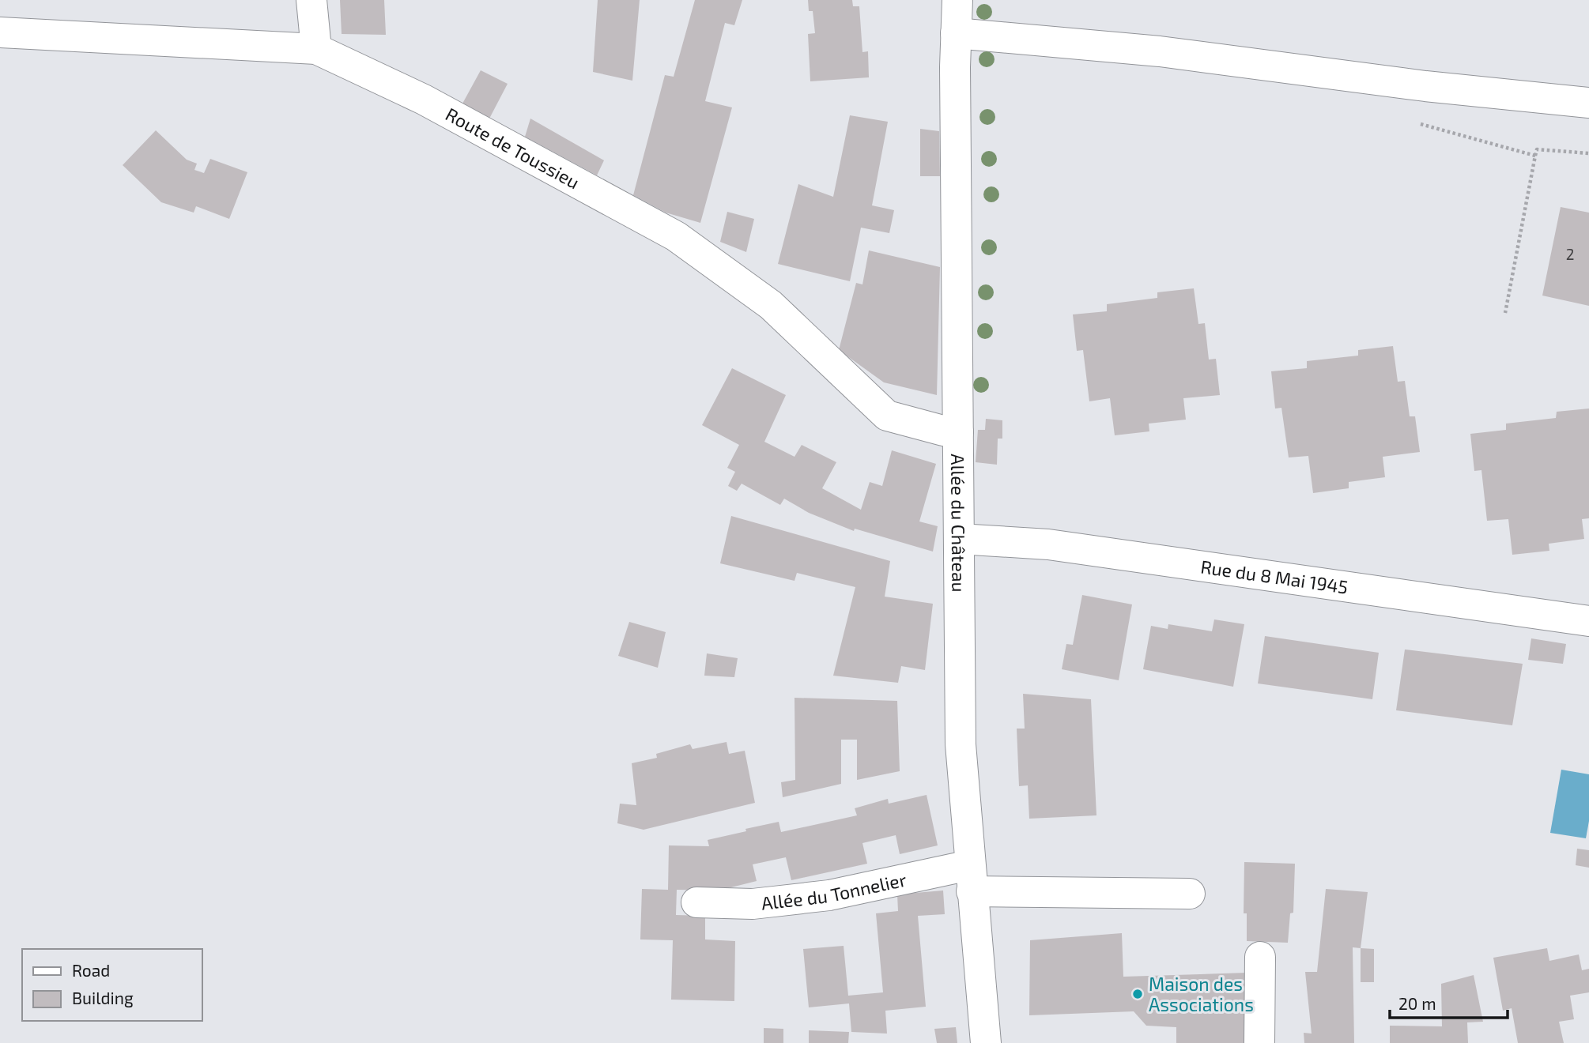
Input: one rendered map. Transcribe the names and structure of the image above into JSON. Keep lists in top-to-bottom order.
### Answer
{
  "streets": {
    "street": [
      "Route de Toussieu",
      "Allée du Château",
      "Rue du 8 Mai 1945",
      "Allée du Tonnelier"
    ]
  },
  "crossings": [
    ["Route de Toussieu", "Allée du Château"],
    ["Allée du Château", "Rue du 8 Mai 1945"],
    ["Allée du Château", "Allée du Tonnelier"]
  ],
  "places": ["Maison des Associations"],
  "house_numbers": ["2"],
  "legend": ["Road", "Building"],
  "scale_bar": "20 m"
}
